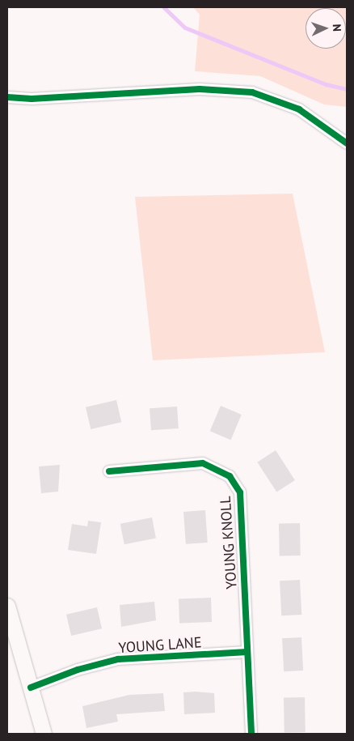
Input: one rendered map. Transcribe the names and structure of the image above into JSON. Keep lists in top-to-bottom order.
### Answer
{
  "streets": {
    "street": ["YOUNG KNOLL", "YOUNG LANE"]
  },
  "crossings": [
    ["YOUNG KNOLL", "YOUNG LANE"]
  ],
  "north": "right"
}
